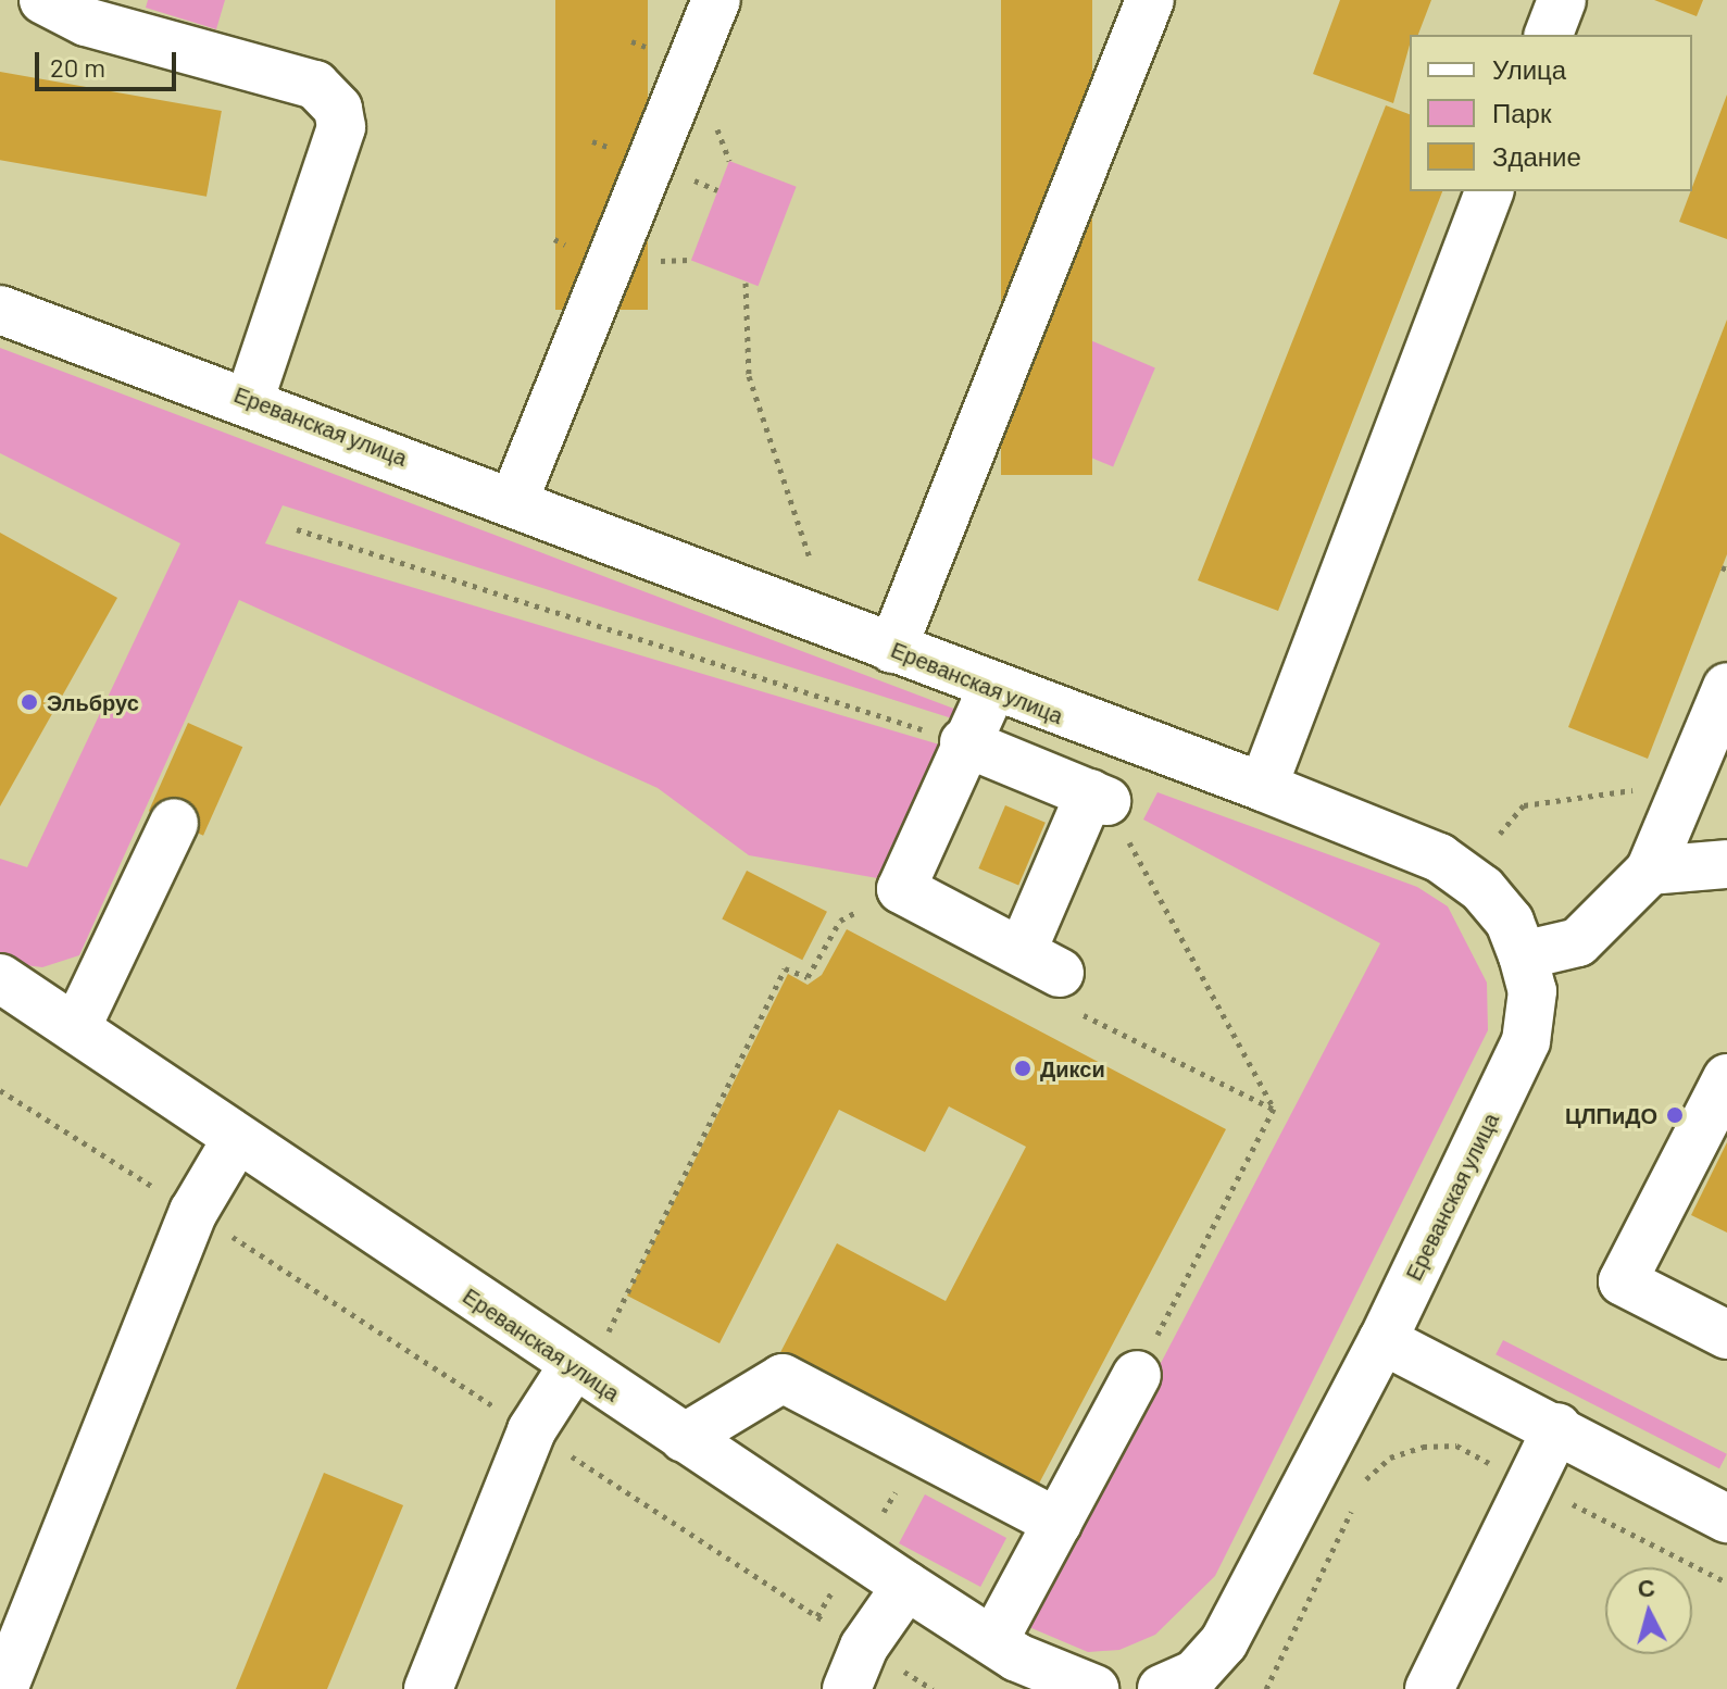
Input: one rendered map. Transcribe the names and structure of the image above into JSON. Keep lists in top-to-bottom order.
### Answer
{
  "streets": {
    "street": ["Ереванская улица"]
  },
  "places": ["Эльбрус", "Дикси", "ЦЛПиДО"],
  "legend": ["Улица", "Парк", "Здание"],
  "scale_bar": "20 m",
  "north": "top"
}
